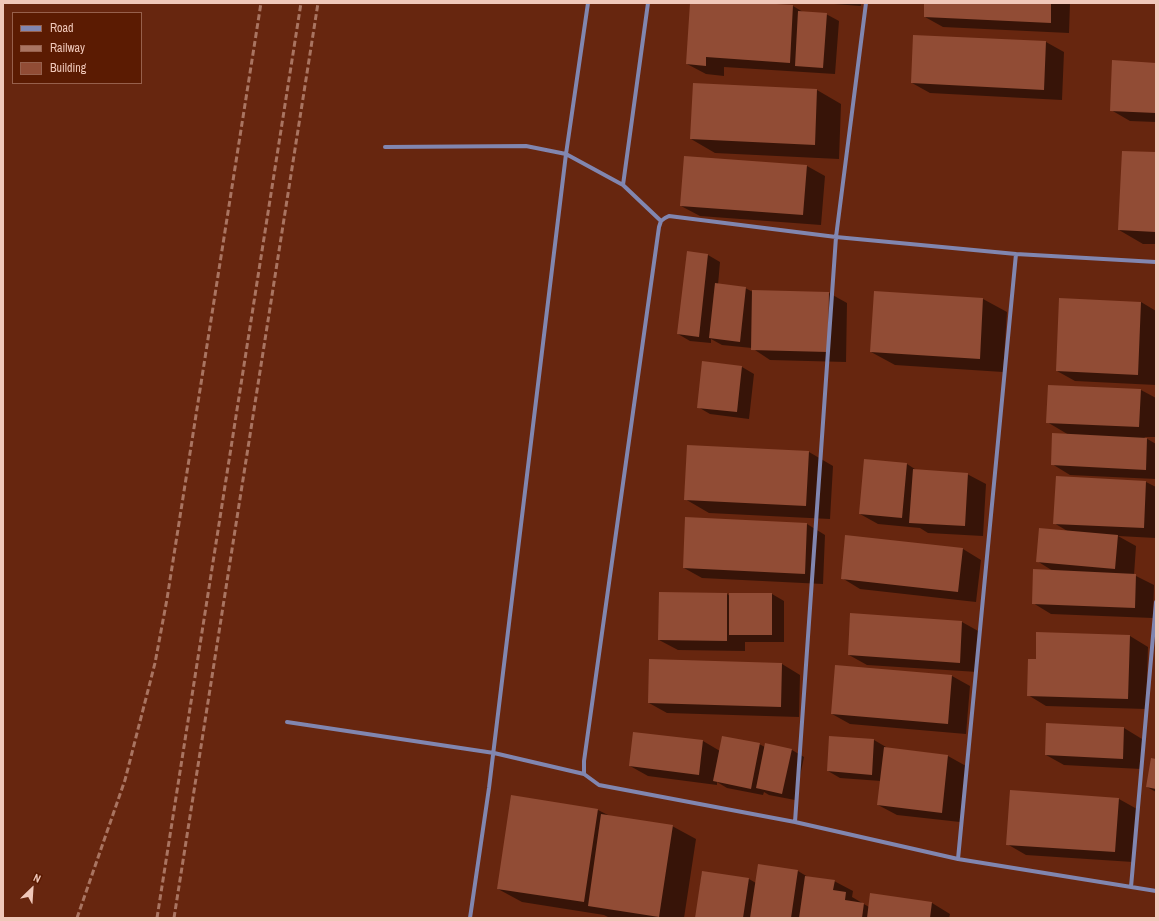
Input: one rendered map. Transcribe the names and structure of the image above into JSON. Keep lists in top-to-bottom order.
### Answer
{
  "legend": ["Road", "Railway", "Building"],
  "north": "top right"
}
